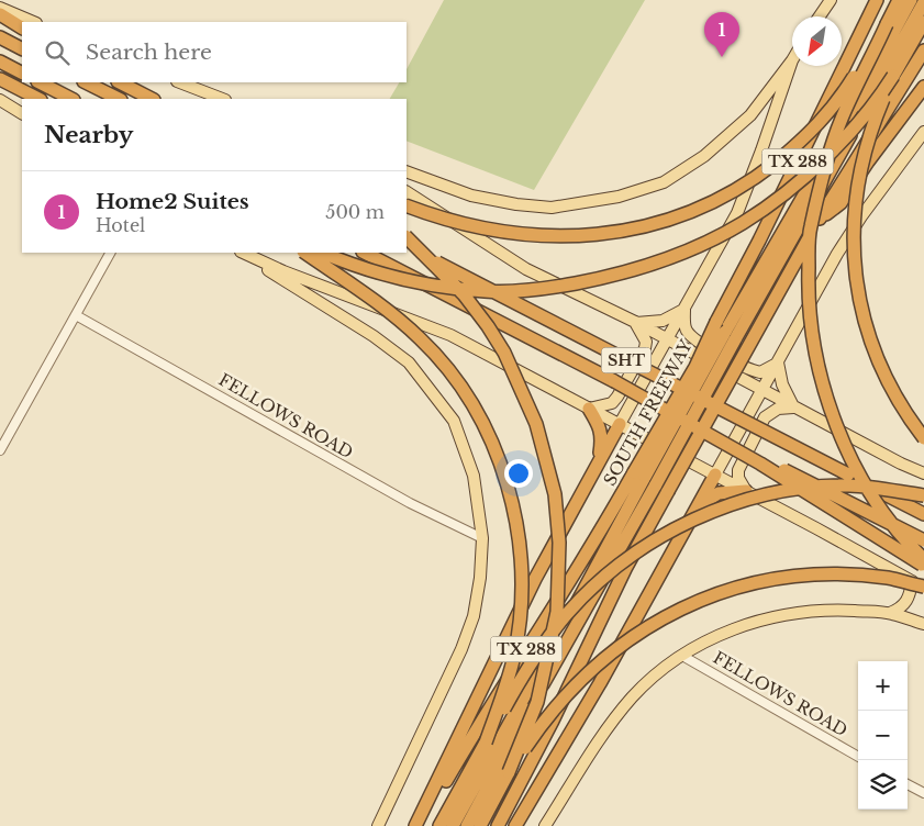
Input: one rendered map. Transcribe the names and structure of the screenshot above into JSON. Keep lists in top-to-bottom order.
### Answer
{
  "streets": {
    "highway": ["TX 288", "SHT", "SOUTH FREEWAY"],
    "street": ["FELLOWS ROAD"]
  },
  "north": "bottom left",
  "page": {
    "pins": "1",
    "search": "Search here",
    "heading": "Nearby",
    "list": [
      {
        "mark": "1",
        "name": "Home2 Suites",
        "note": "Hotel",
        "value": "500 m"
      }
    ],
    "map_buttons": ["+", "−"]
  }
}
